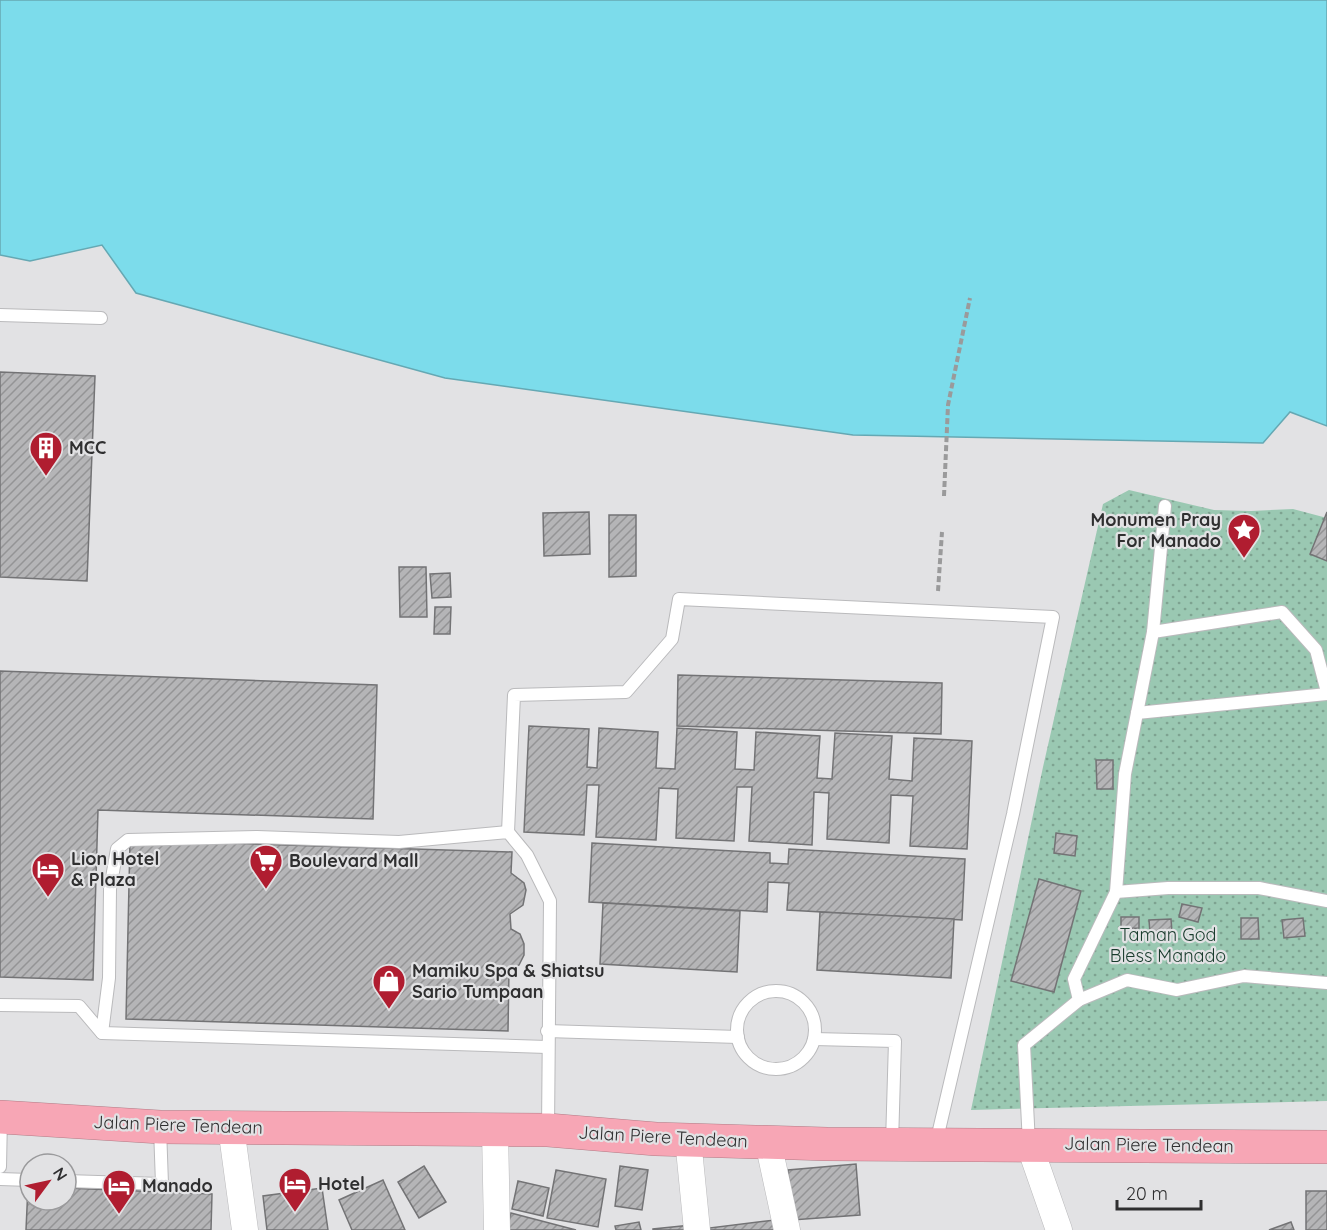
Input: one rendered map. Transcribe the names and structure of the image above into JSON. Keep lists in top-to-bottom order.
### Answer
{
  "streets": {
    "highway": ["Jalan Piere Tendean"]
  },
  "parks": ["Taman God Bless Manado"],
  "places": {
    "building": ["MCC"],
    "place": ["Monumen Pray For Manado"],
    "supermarket": ["Boulevard Mall"],
    "hotel": ["Lion Hotel & Plaza", "Hotel", "Manado"],
    "shop": ["Mamiku Spa & Shiatsu Sario Tumpaan"]
  },
  "scale_bar": "20 m",
  "north": "top right"
}
